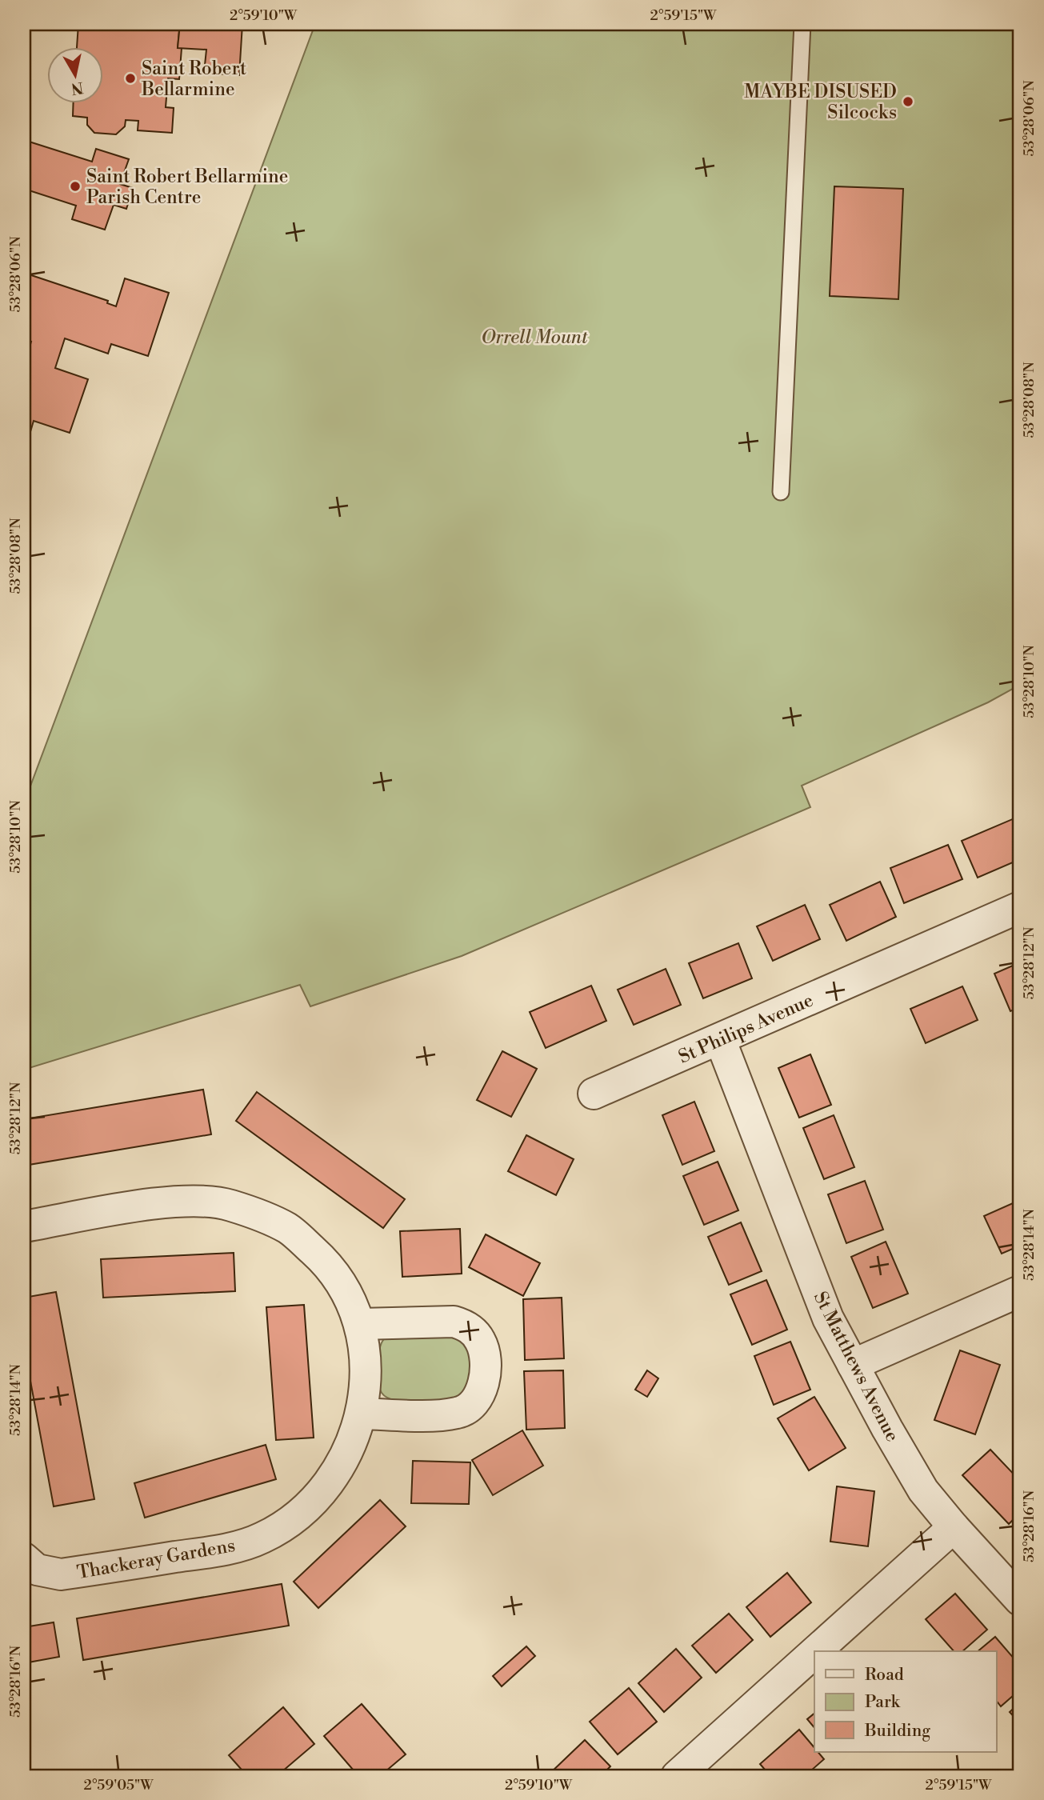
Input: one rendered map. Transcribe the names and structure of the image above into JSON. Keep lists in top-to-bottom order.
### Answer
{
  "streets": {
    "street": ["St Philips Avenue", "St Matthews Avenue", "Thackeray Gardens"]
  },
  "crossings": [
    ["St Philips Avenue", "St Matthews Avenue"]
  ],
  "parks": ["Orrell Mount"],
  "places": ["Saint Robert Bellarmine", "MAYBE DISUSED Silcocks", "Saint Robert Bellarmine Parish Centre"],
  "legend": ["Road", "Park", "Building"],
  "north": "bottom",
  "coordinates": [
    "2°59'10\"W",
    "2°59'15\"W",
    "53°28'06\"N",
    "53°28'08\"N",
    "53°28'10\"N",
    "53°28'12\"N",
    "53°28'14\"N",
    "53°28'16\"N",
    "2°59'05\"W"
  ]
}
